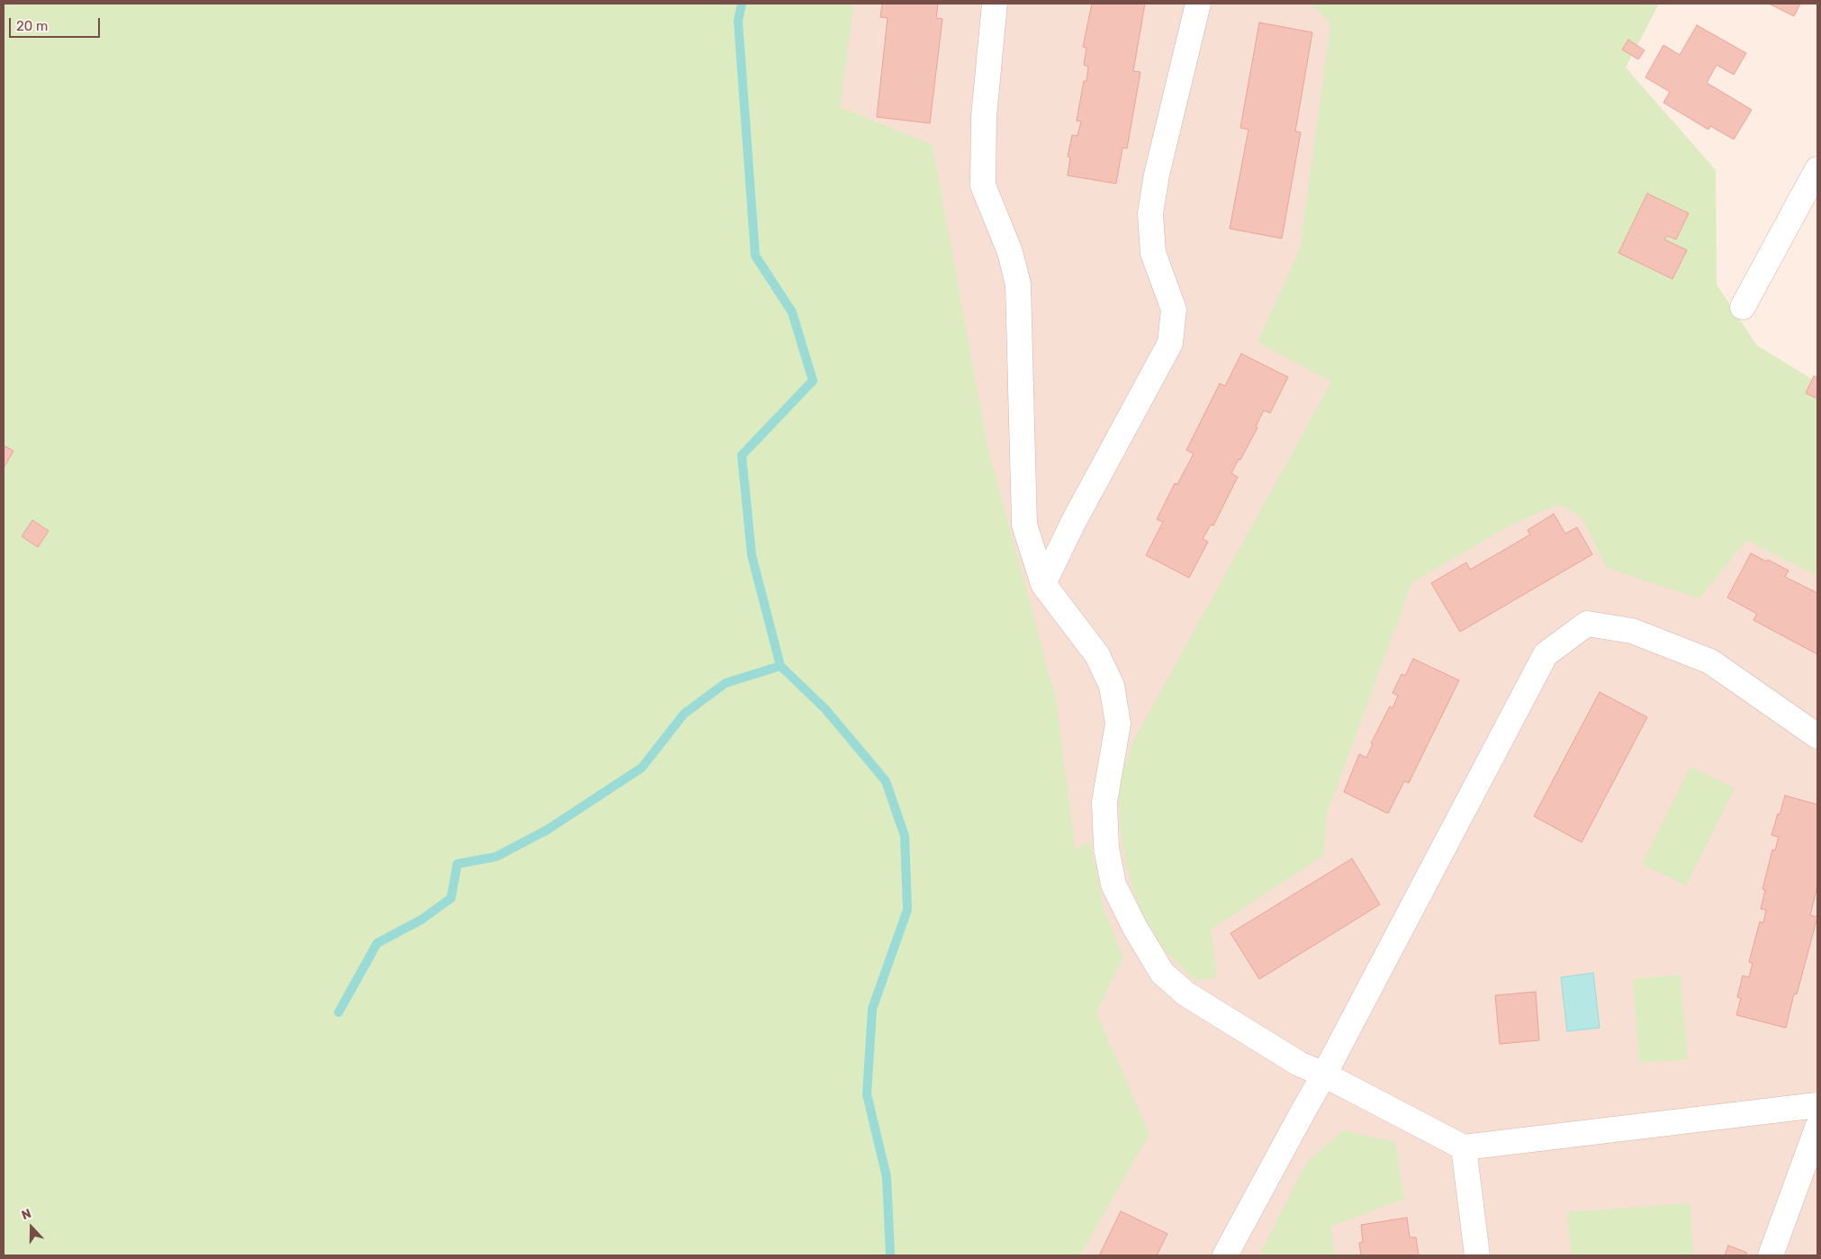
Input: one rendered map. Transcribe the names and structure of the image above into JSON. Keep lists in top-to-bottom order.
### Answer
{
  "scale_bar": "20 m",
  "north": "top"
}
